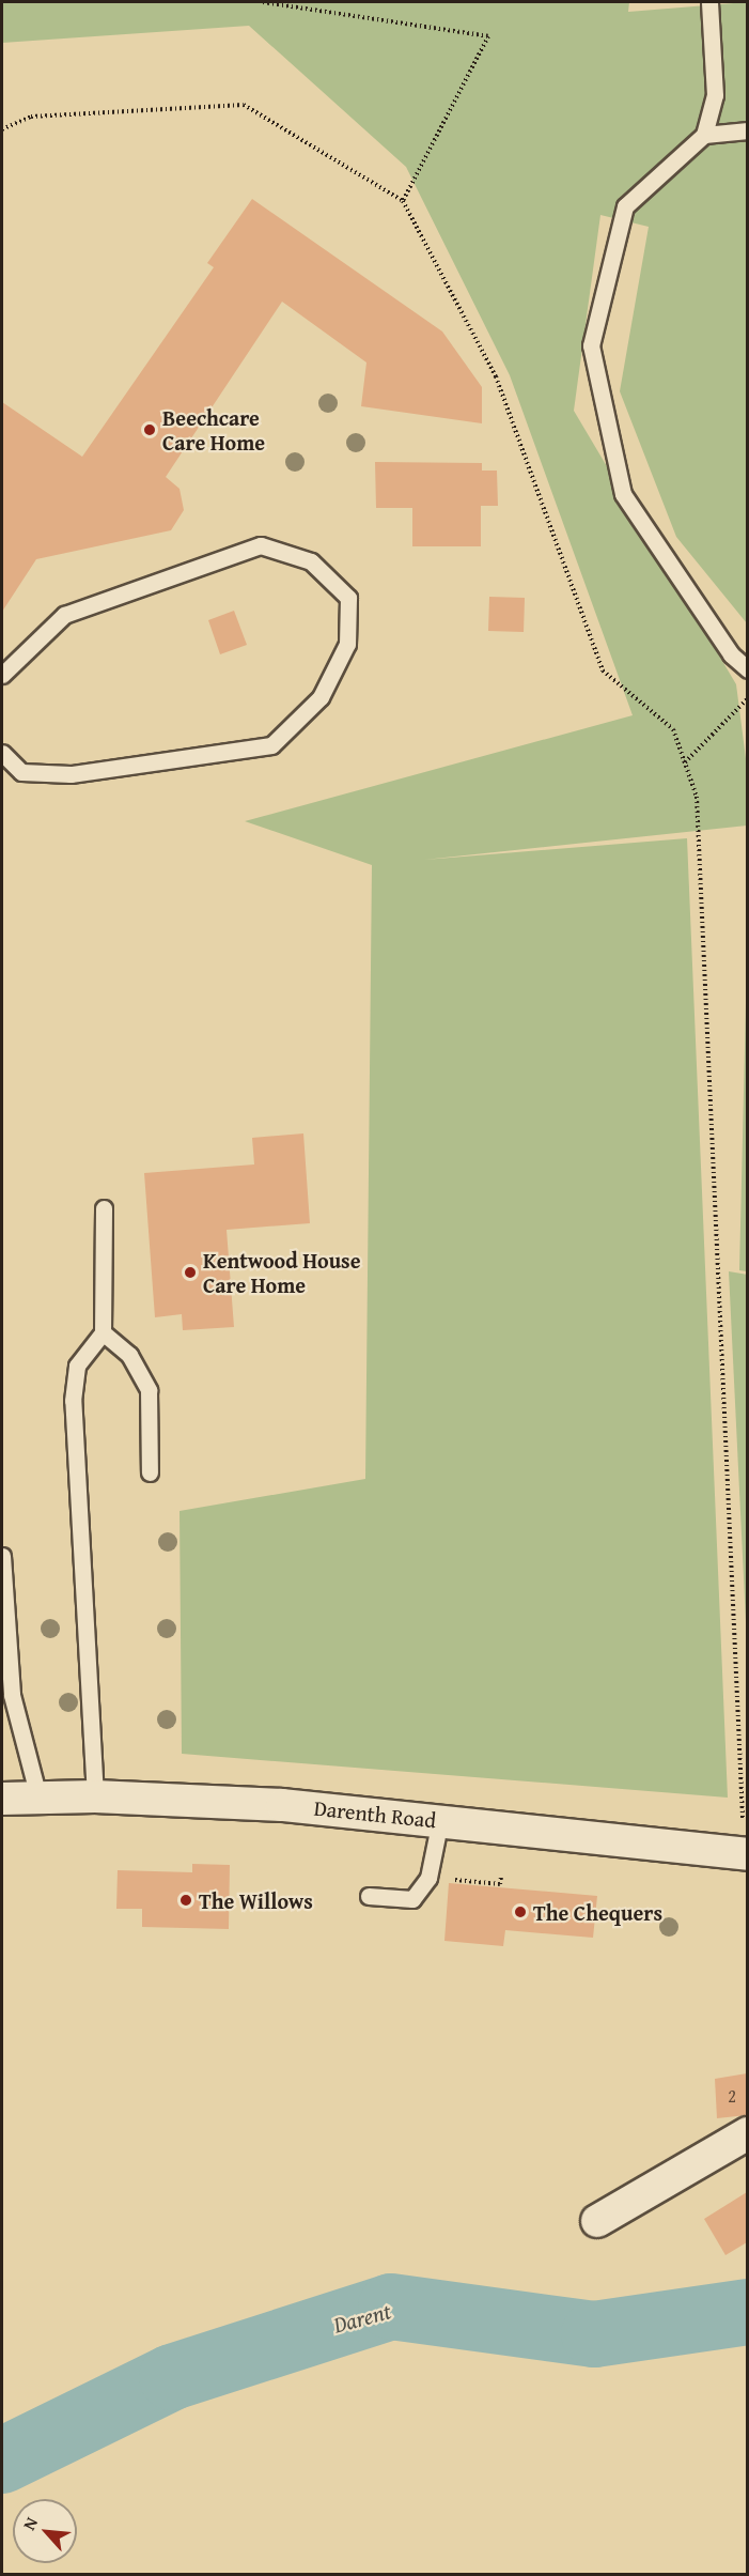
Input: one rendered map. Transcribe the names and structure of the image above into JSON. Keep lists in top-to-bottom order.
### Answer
{
  "streets": {
    "street": ["Darenth Road"]
  },
  "water": ["Darent"],
  "places": [
    "Beechcare Care Home",
    "Kentwood House Care Home",
    "The Willows",
    "The Chequers"
  ],
  "house_numbers": ["2"],
  "north": "top left"
}
